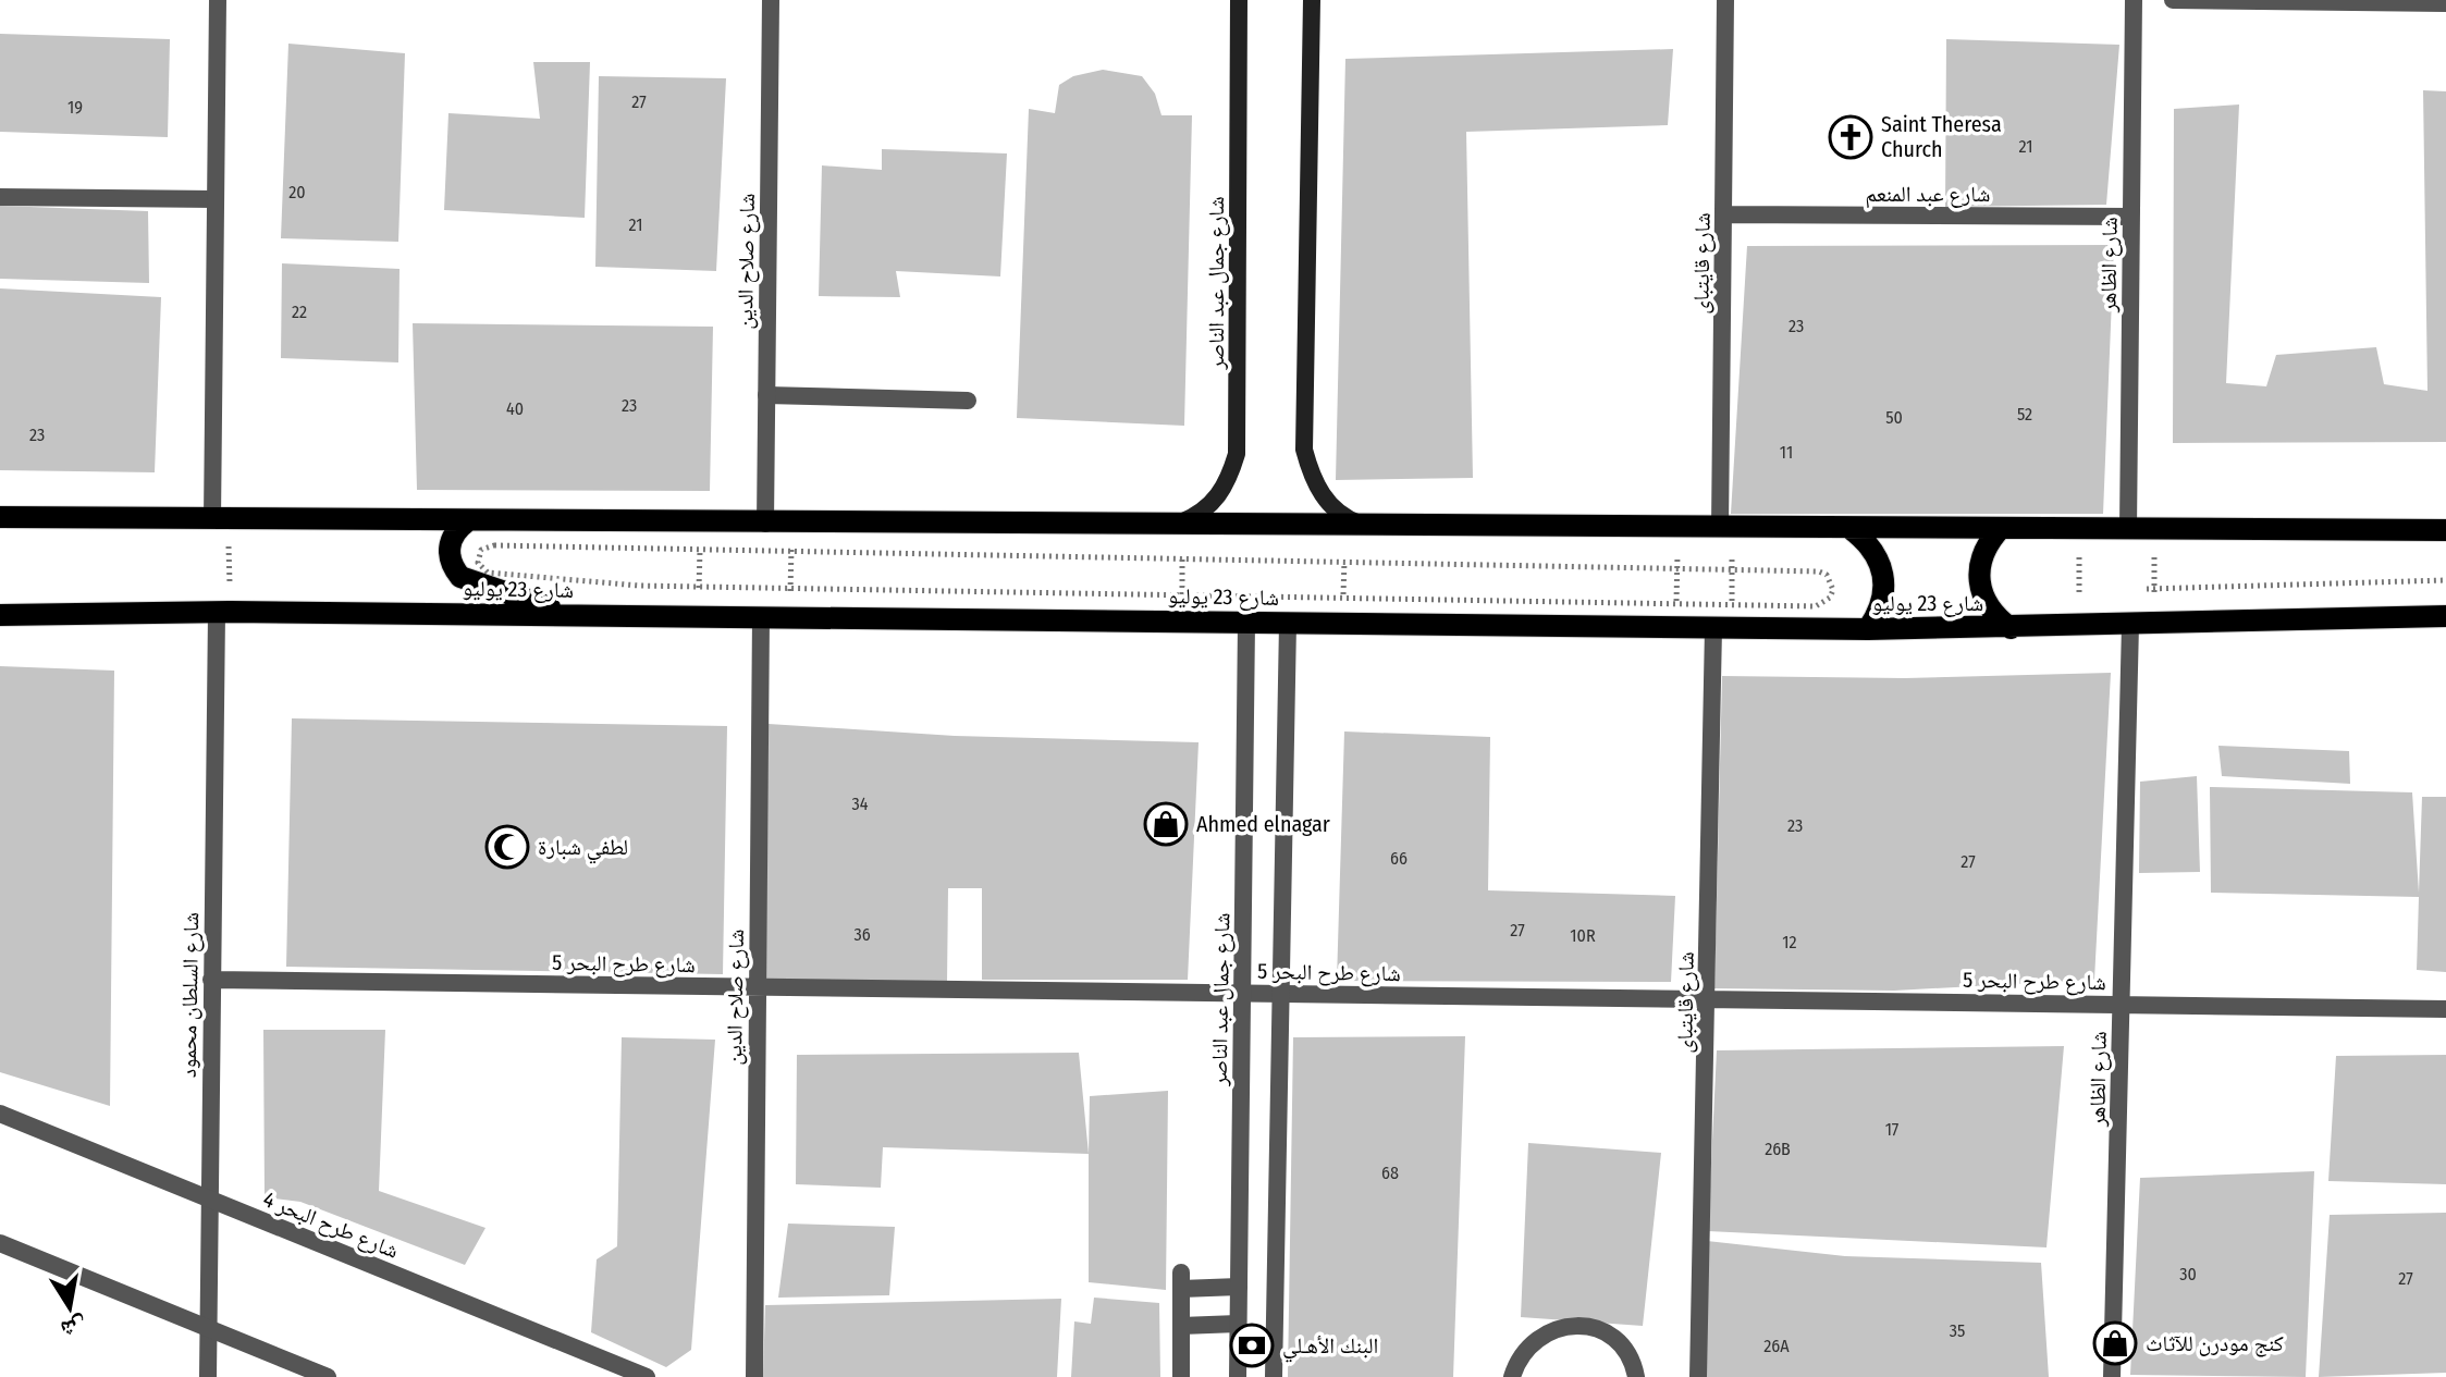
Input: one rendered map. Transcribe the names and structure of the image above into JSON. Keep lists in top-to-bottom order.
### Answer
{
  "streets": {
    "main road": ["شارع جمال عبد الناصر", "شارع 23 يوليو"],
    "street": [
      "شارع عبد المنعم",
      "شارع صلاح الدين",
      "شارع قايتباى",
      "شارع الظاهر",
      "شارع طرح البحر 5",
      "شارع السلطان محمود",
      "شارع طرح البحر 4"
    ]
  },
  "crossings": [
    ["شارع عبد المنعم", "شارع قايتباى"],
    ["شارع عبد المنعم", "شارع الظاهر"],
    ["شارع صلاح الدين", "شارع 23 يوليو"],
    ["شارع صلاح الدين", "شارع طرح البحر 5"],
    ["شارع قايتباى", "شارع 23 يوليو"],
    ["شارع قايتباى", "شارع طرح البحر 5"],
    ["شارع الظاهر", "شارع 23 يوليو"],
    ["شارع الظاهر", "شارع طرح البحر 5"],
    ["شارع جمال عبد الناصر", "شارع 23 يوليو"],
    ["شارع جمال عبد الناصر", "شارع طرح البحر 5"],
    ["شارع 23 يوليو", "شارع السلطان محمود"],
    ["شارع طرح البحر 5", "شارع السلطان محمود"],
    ["شارع السلطان محمود", "شارع طرح البحر 4"]
  ],
  "places": {
    "church": ["Saint Theresa Church"],
    "shop": ["Ahmed elnagar", "كنج مودرن للآثاث"],
    "mosque": ["لطفي شبارة"],
    "bank": ["البنك الأهـلي"]
  },
  "house_numbers": [
    "27",
    "19",
    "21",
    "20",
    "21",
    "22",
    "23",
    "23",
    "40",
    "52",
    "50",
    "23",
    "11",
    "34",
    "23",
    "66",
    "27",
    "27",
    "36",
    "10R",
    "12",
    "17",
    "26B",
    "68",
    "30",
    "27",
    "35",
    "26A"
  ],
  "north": "bottom"
}
